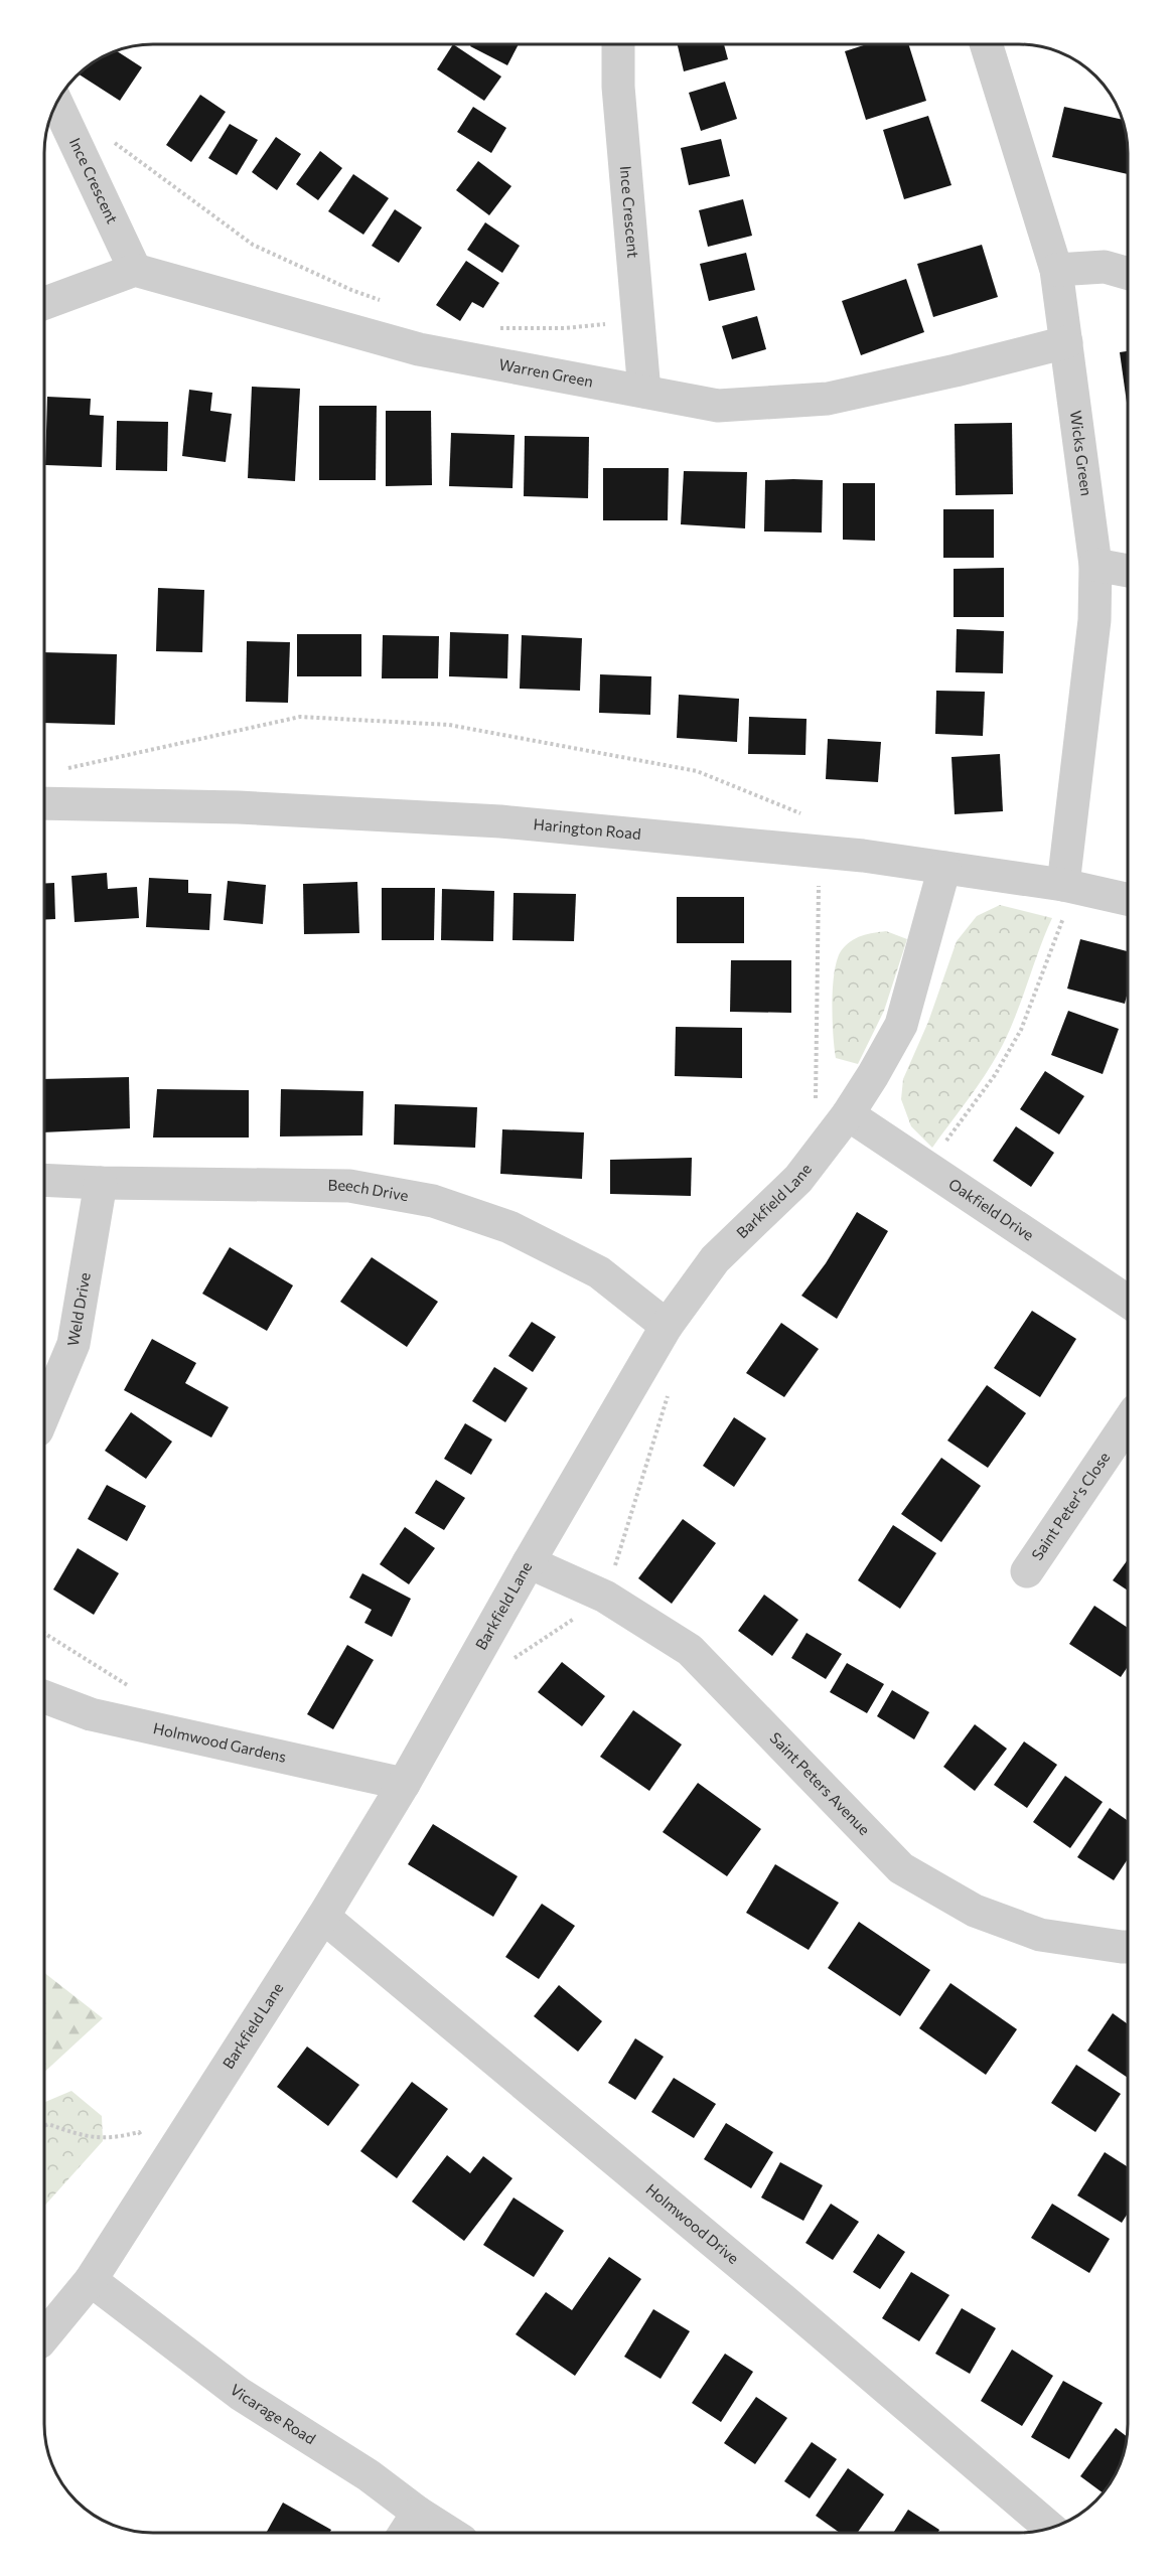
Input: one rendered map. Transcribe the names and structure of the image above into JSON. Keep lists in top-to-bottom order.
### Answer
{
  "streets": {
    "street": [
      "Ince Crescent",
      "Warren Green",
      "Wicks Green",
      "Harington Road",
      "Beech Drive",
      "Barkfield Lane",
      "Oakfield Drive",
      "Weld Drive",
      "Saint Peter's Close",
      "Holmwood Gardens",
      "Saint Peters Avenue",
      "Holmwood Drive",
      "Vicarage Road"
    ]
  },
  "crossings": [
    ["Ince Crescent", "Warren Green"],
    ["Warren Green", "Wicks Green"],
    ["Wicks Green", "Harington Road"],
    ["Harington Road", "Barkfield Lane"],
    ["Beech Drive", "Barkfield Lane"],
    ["Beech Drive", "Weld Drive"],
    ["Barkfield Lane", "Oakfield Drive"],
    ["Barkfield Lane", "Holmwood Gardens"],
    ["Barkfield Lane", "Saint Peters Avenue"],
    ["Barkfield Lane", "Holmwood Drive"],
    ["Barkfield Lane", "Vicarage Road"]
  ]
}
